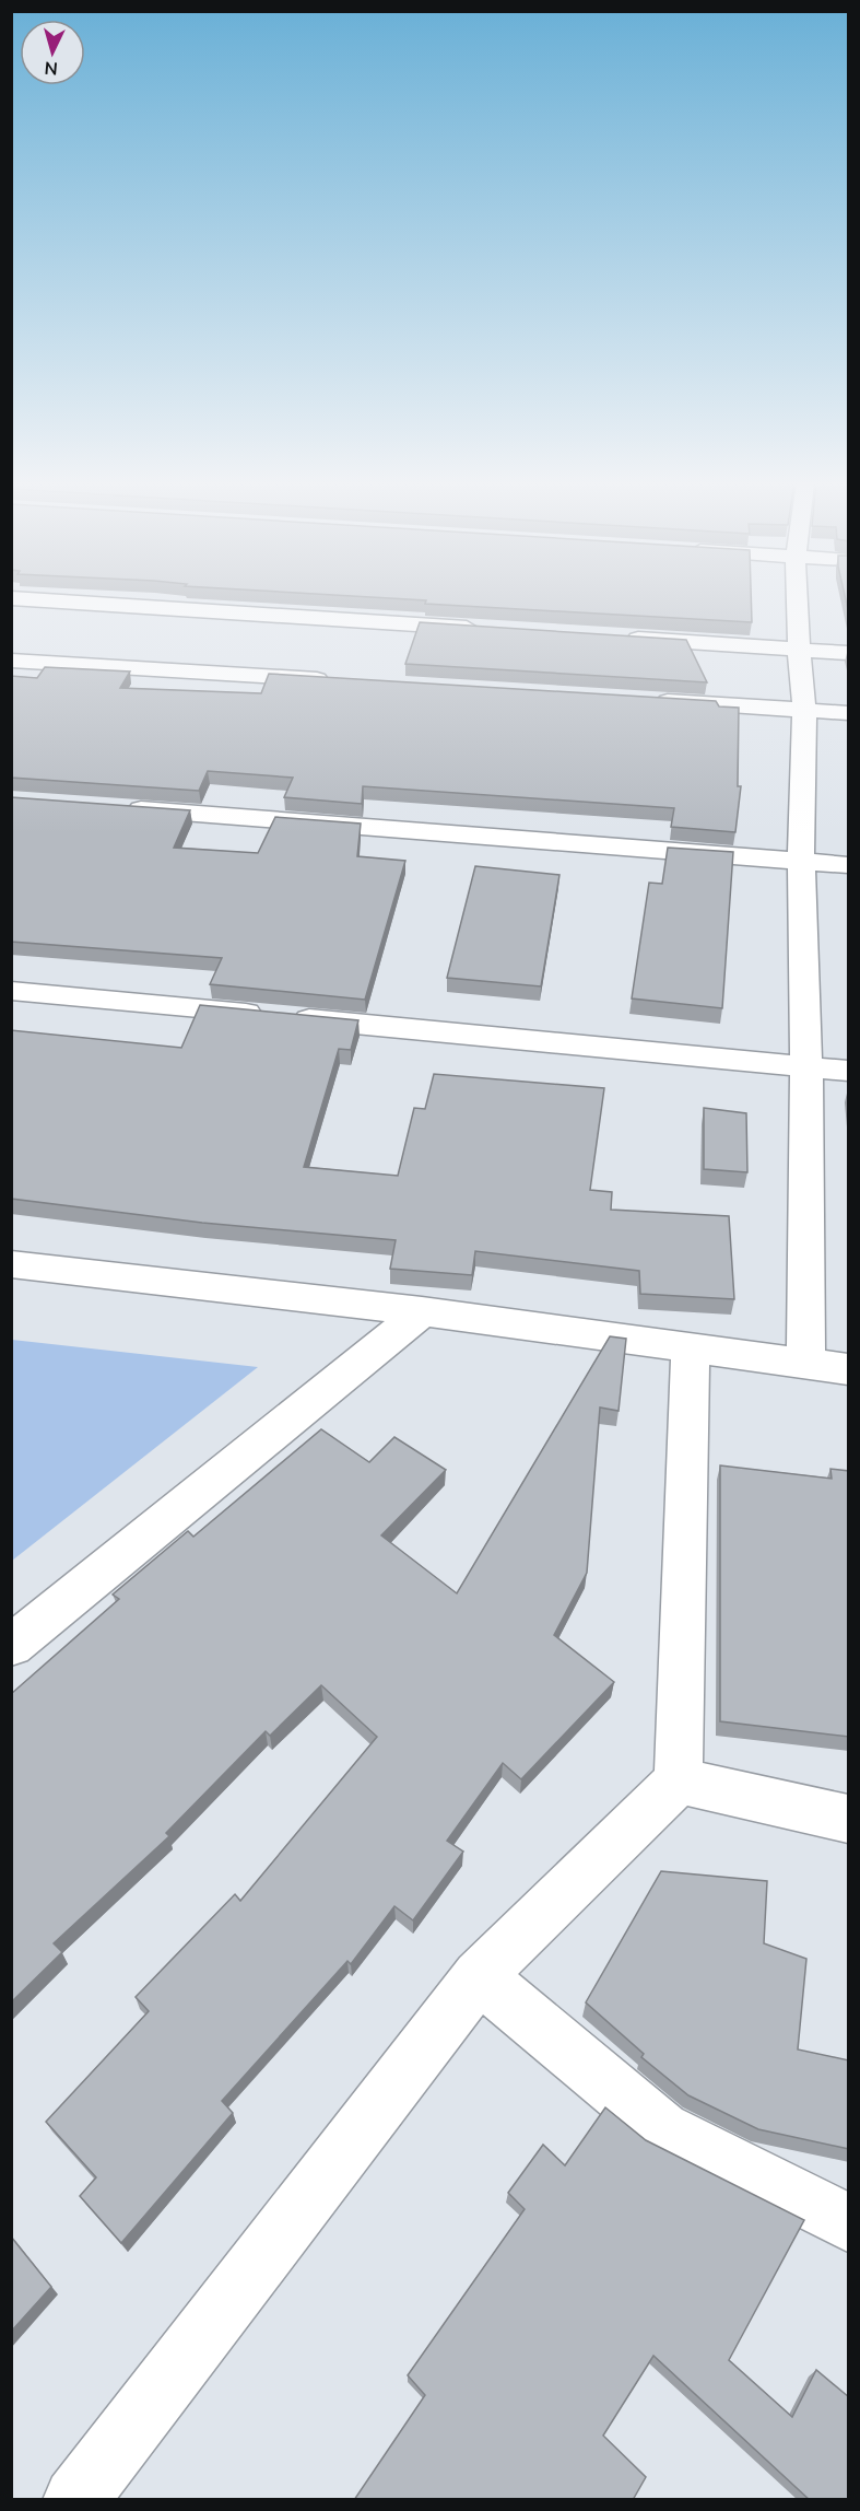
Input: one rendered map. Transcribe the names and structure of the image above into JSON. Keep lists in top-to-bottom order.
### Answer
{
  "north": "bottom"
}
